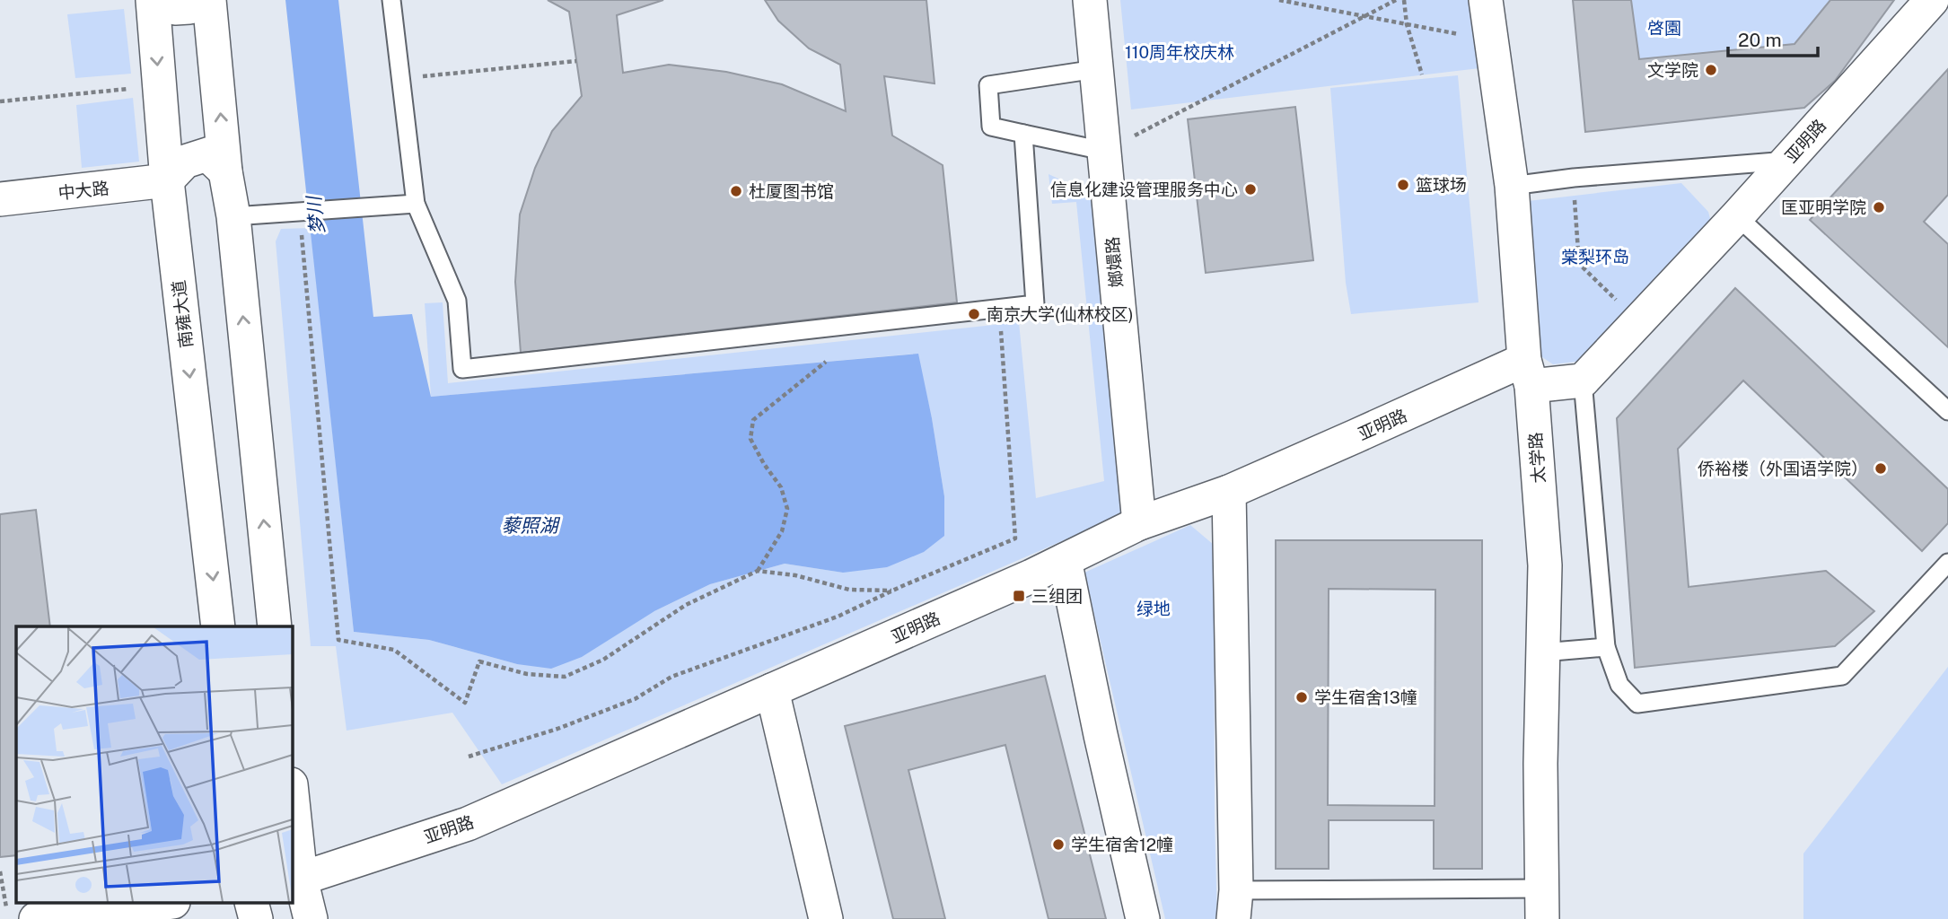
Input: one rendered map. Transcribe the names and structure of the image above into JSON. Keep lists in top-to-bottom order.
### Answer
{
  "streets": {
    "street": [
      "亚明路",
      "中大路",
      "嫏嬛路",
      "南雍大道",
      "太学路"
    ]
  },
  "crossings": [
    ["亚明路", "嫏嬛路"],
    ["亚明路", "太学路"],
    ["中大路", "南雍大道"]
  ],
  "water": ["梦川", "藜照湖"],
  "parks": [
    "啓園",
    "110周年校庆林",
    "棠梨环岛",
    "绿地"
  ],
  "places": {
    "other": [
      "文学院",
      "篮球场",
      "信息化建设管理服务中心",
      "杜厦图书馆",
      "匡亚明学院",
      "南京大学(仙林校区)",
      "侨裕楼（外国语学院）",
      "学生宿舍13幢",
      "学生宿舍12幢"
    ],
    "transit": ["三组团"]
  },
  "scale_bar": "20 m"
}
